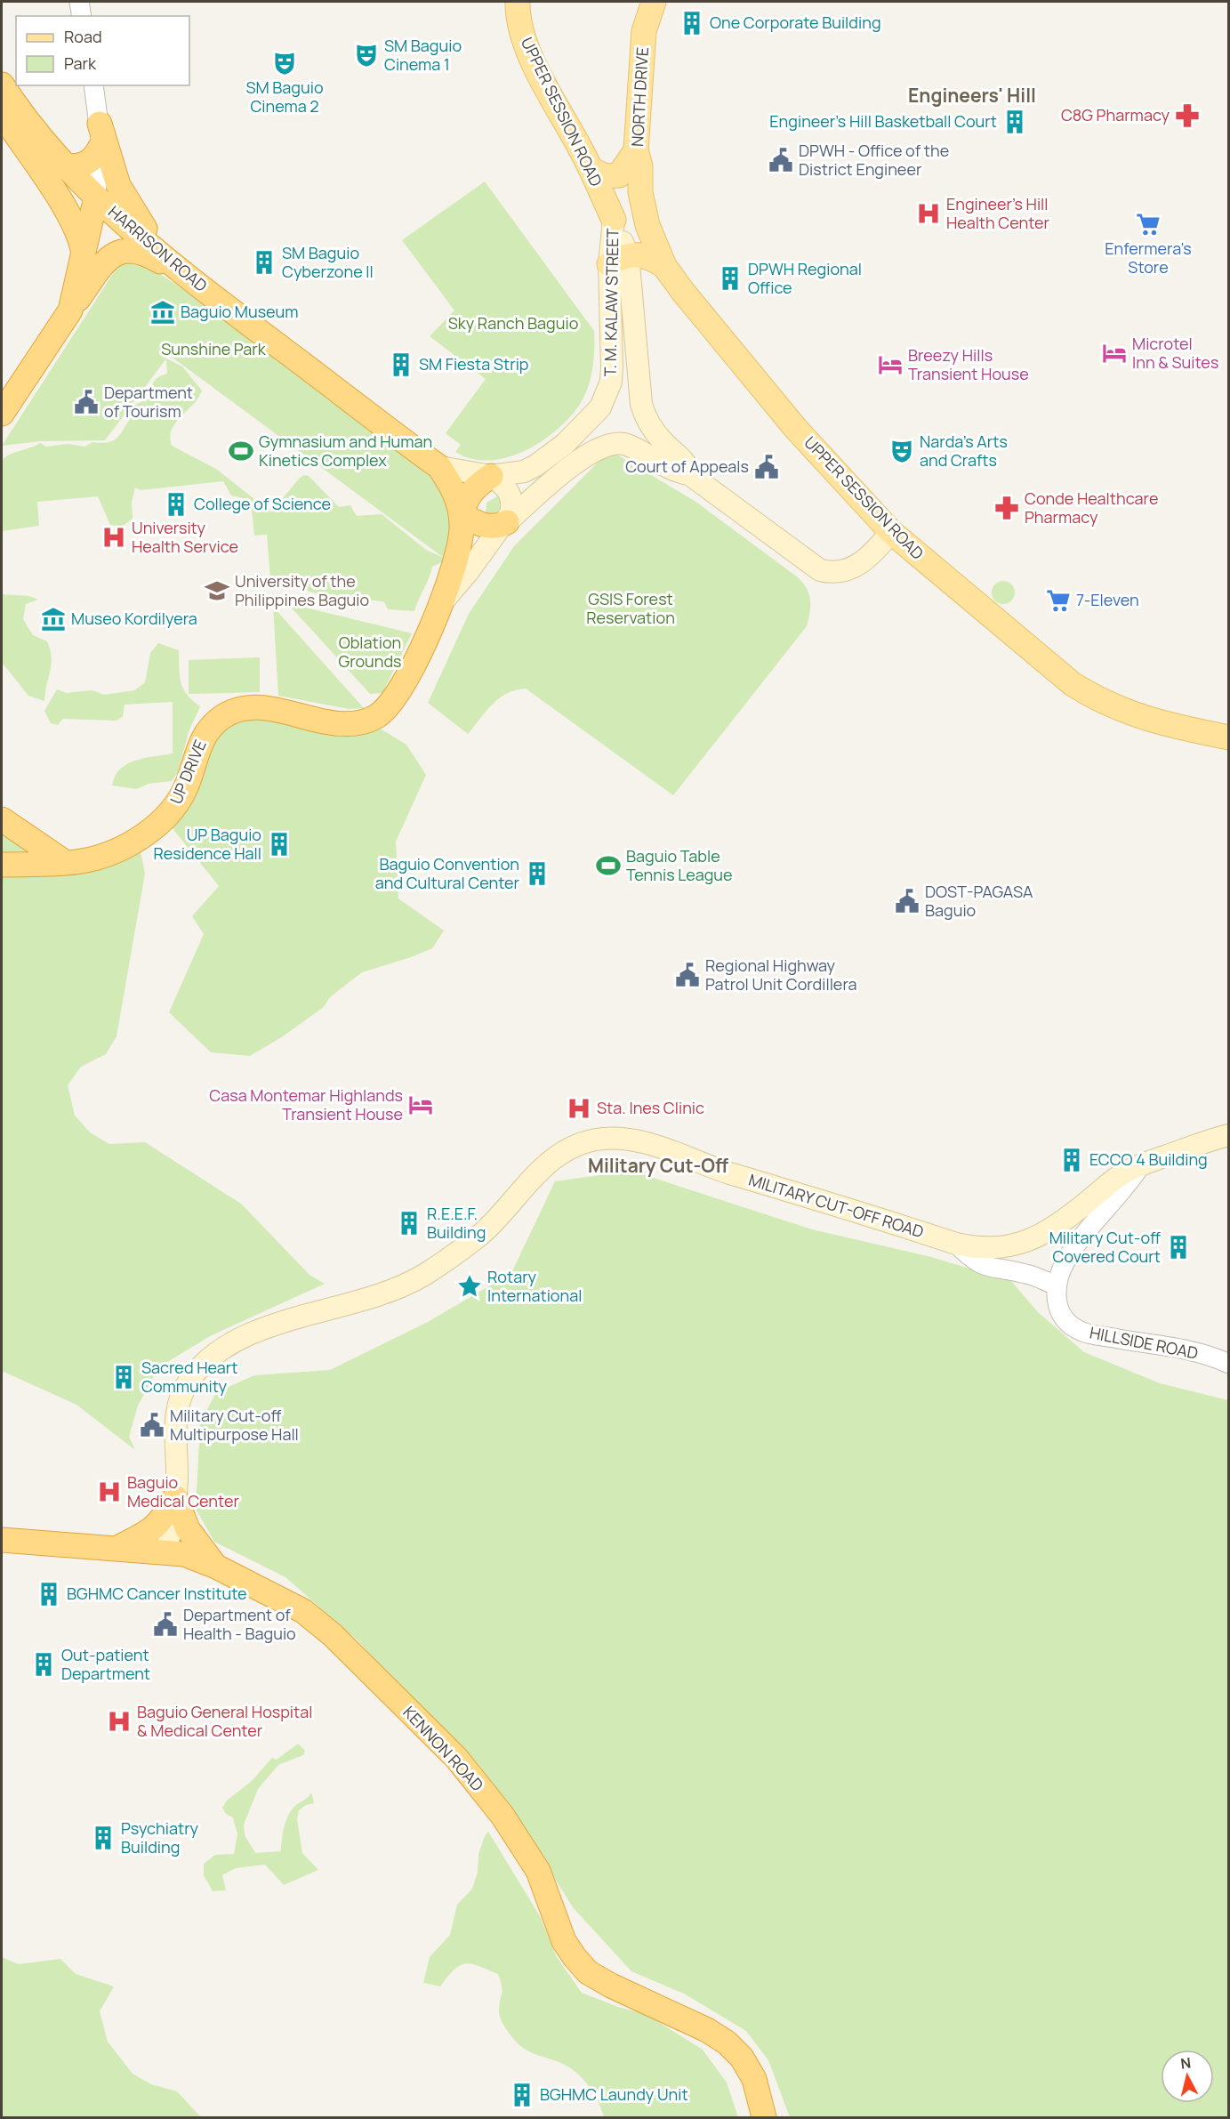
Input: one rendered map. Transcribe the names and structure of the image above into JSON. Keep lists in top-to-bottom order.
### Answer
{
  "streets": {
    "highway": ["HARRISON ROAD", "UP DRIVE", "KENNON ROAD"],
    "main road": [
      "NORTH DRIVE",
      "UPPER SESSION ROAD",
      "T. M. KALAW STREET",
      "MILITARY CUT-OFF ROAD"
    ],
    "street": ["HILLSIDE ROAD"]
  },
  "crossings": [
    ["NORTH DRIVE", "UPPER SESSION ROAD"],
    ["UPPER SESSION ROAD", "T. M. KALAW STREET"],
    ["HARRISON ROAD", "T. M. KALAW STREET"],
    ["HARRISON ROAD", "UP DRIVE"],
    ["T. M. KALAW STREET", "UP DRIVE"],
    ["MILITARY CUT-OFF ROAD", "KENNON ROAD"]
  ],
  "districts": ["Engineers' Hill", "Military Cut-Off"],
  "parks": [
    "Sky Ranch Baguio",
    "Sunshine Park",
    "GSIS Forest Reservation",
    "Oblation Grounds"
  ],
  "places": {
    "building": [
      "One Corporate Building",
      "Engineer's Hill Basketball Court",
      "SM Baguio Cyberzone II",
      "DPWH Regional Office",
      "SM Fiesta Strip",
      "College of Science",
      "UP Baguio Residence Hall",
      "Baguio Convention and Cultural Center",
      "ECCO 4 Building",
      "R.E.E.F. Building",
      "Military Cut-off Covered Court",
      "Sacred Heart Community",
      "BGHMC Cancer Institute",
      "Out-patient Department",
      "Psychiatry Building",
      "BGHMC Laundy Unit"
    ],
    "theatre": ["SM Baguio Cinema 1", "SM Baguio Cinema 2", "Narda's Arts and Crafts"],
    "pharmacy": ["C8G Pharmacy", "Conde Healthcare Pharmacy"],
    "public building": [
      "DPWH - Office of the District Engineer",
      "Department of Tourism",
      "Court of Appeals",
      "DOST-PAGASA Baguio",
      "Regional Highway Patrol Unit Cordillera",
      "Military Cut-off Multipurpose Hall",
      "Department of Health - Baguio"
    ],
    "hospital": [
      "Engineer's Hill Health Center",
      "University Health Service",
      "Sta. Ines Clinic",
      "Baguio Medical Center",
      "Baguio General Hospital & Medical Center"
    ],
    "supermarket": ["Enfermera's Store", "7-Eleven"],
    "museum": ["Baguio Museum", "Museo Kordilyera"],
    "hotel": ["Microtel Inn & Suites", "Breezy Hills Transient House", "Casa Montemar Highlands Transient House"],
    "sports": ["Gymnasium and Human Kinetics Complex", "Baguio Table Tennis League"],
    "school or university": ["University of the Philippines Baguio"],
    "place": ["Rotary International"]
  },
  "legend": ["Road", "Park"],
  "north": "top"
}
